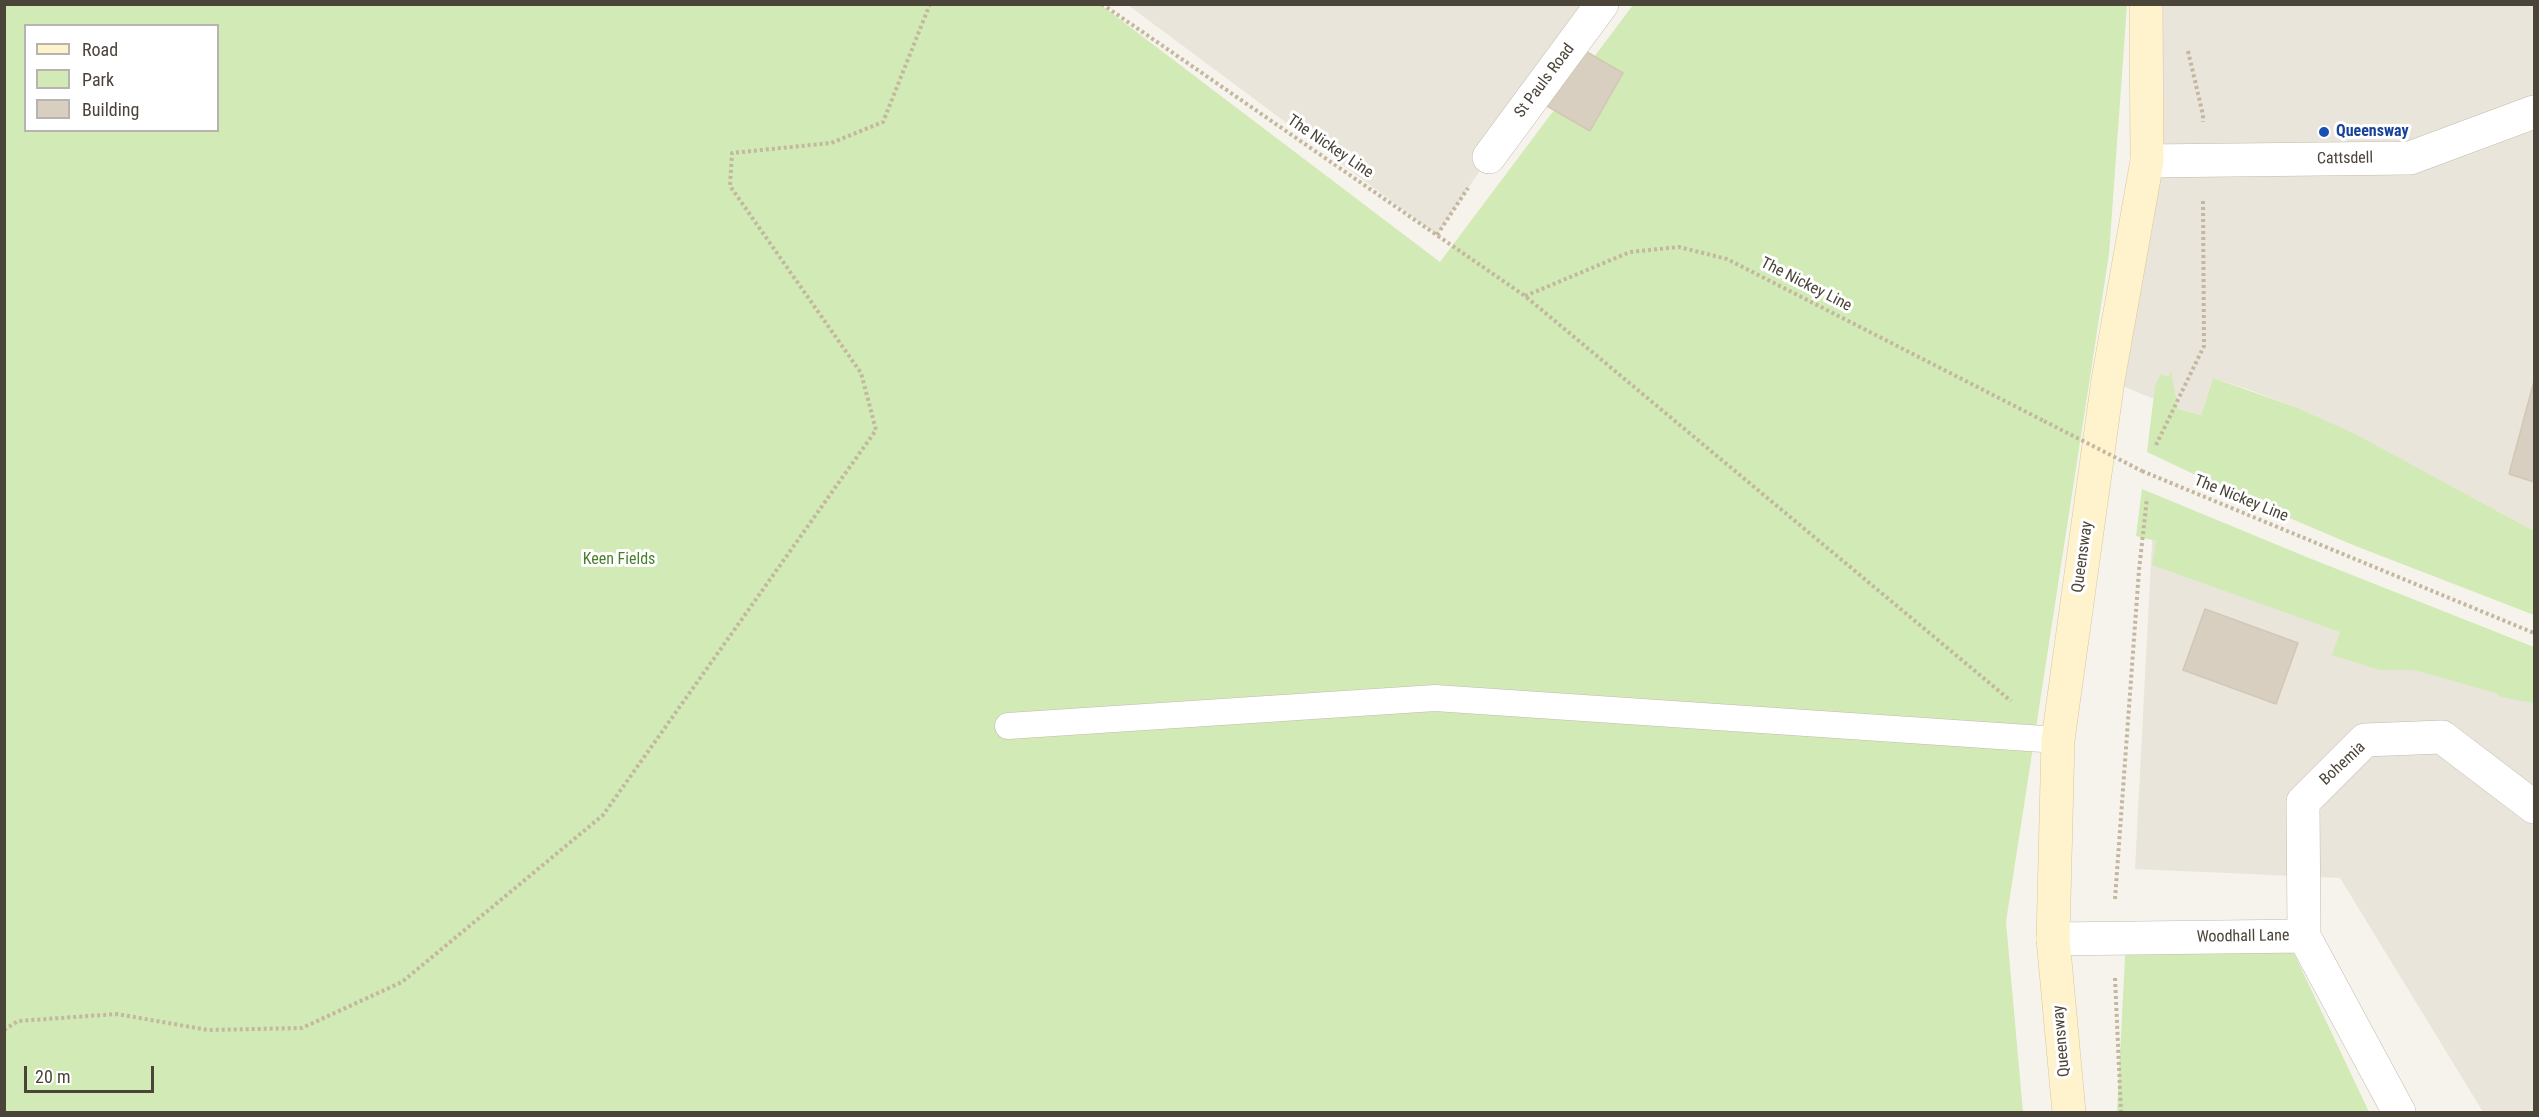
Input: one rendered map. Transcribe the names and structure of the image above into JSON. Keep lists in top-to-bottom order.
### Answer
{
  "streets": {
    "main road": ["Queensway"],
    "street": [
      "St Pauls Road",
      "Cattsdell",
      "Bohemia",
      "Woodhall Lane"
    ],
    "path": ["The Nickey Line"]
  },
  "crossings": [
    ["Cattsdell", "Queensway"],
    ["Queensway", "Woodhall Lane"],
    ["Bohemia", "Woodhall Lane"]
  ],
  "parks": ["Keen Fields"],
  "places": ["Queensway"],
  "legend": ["Road", "Park", "Building"],
  "scale_bar": "20 m"
}
